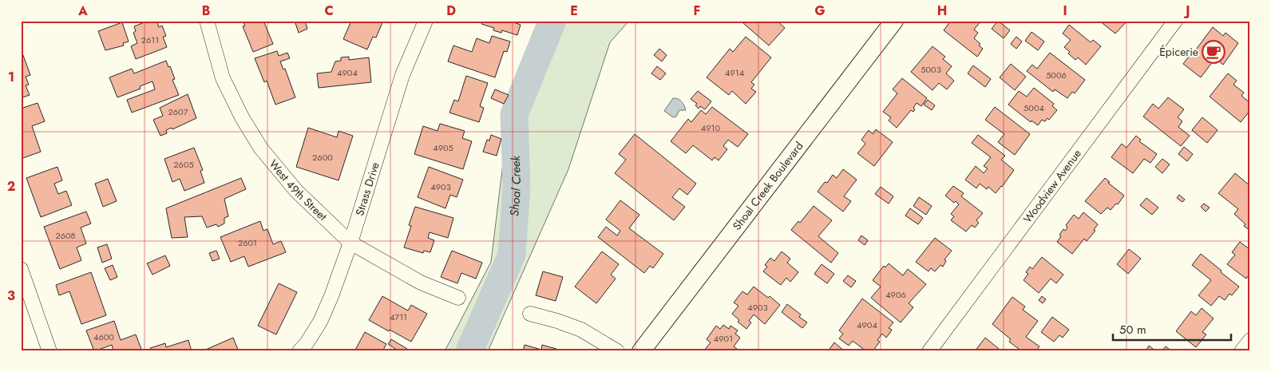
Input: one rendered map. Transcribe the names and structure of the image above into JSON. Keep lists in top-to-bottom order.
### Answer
{
  "streets": {
    "street": [
      "Shoal Creek Boulevard",
      "Woodview Avenue",
      "Strass Drive",
      "West 49th Street"
    ]
  },
  "crossings": [
    ["Strass Drive", "West 49th Street"]
  ],
  "water": ["Shoal Creek"],
  "places": {
    "cafe": ["Épicerie"]
  },
  "house_numbers": [
    "2611",
    "5003",
    "4904",
    "4914",
    "5006",
    "5004",
    "2607",
    "4910",
    "4905",
    "2600",
    "2605",
    "4903",
    "2608",
    "2601",
    "4906",
    "4903",
    "4711",
    "4904",
    "4600",
    "4901"
  ],
  "scale_bar": "50 m",
  "grid": {
    "columns": [
      "A",
      "B",
      "C",
      "D",
      "E",
      "F",
      "G",
      "H",
      "I",
      "J"
    ],
    "rows": ["1", "2", "3"]
  }
}
